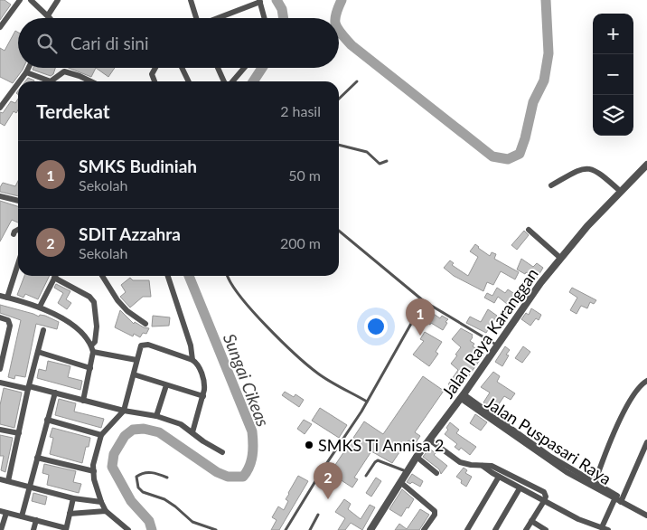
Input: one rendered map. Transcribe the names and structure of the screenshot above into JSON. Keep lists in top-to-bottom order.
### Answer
{
  "streets": {
    "street": ["Jalan Raya Karanggan", "Jalan Puspasari Raya"]
  },
  "crossings": [
    ["Jalan Raya Karanggan", "Jalan Puspasari Raya"]
  ],
  "water": ["Sungai Cikeas"],
  "places": ["SMKS Ti Annisa 2"],
  "page": {
    "map_buttons": ["+", "−"],
    "search": "Cari di sini",
    "heading": ["Terdekat", "2 hasil"],
    "list": [
      {
        "mark": "1",
        "name": "SMKS Budiniah",
        "note": "Sekolah",
        "value": "50 m"
      },
      {
        "mark": "2",
        "name": "SDIT Azzahra",
        "note": "Sekolah",
        "value": "200 m"
      }
    ],
    "pins": ["1", "2"]
  }
}
